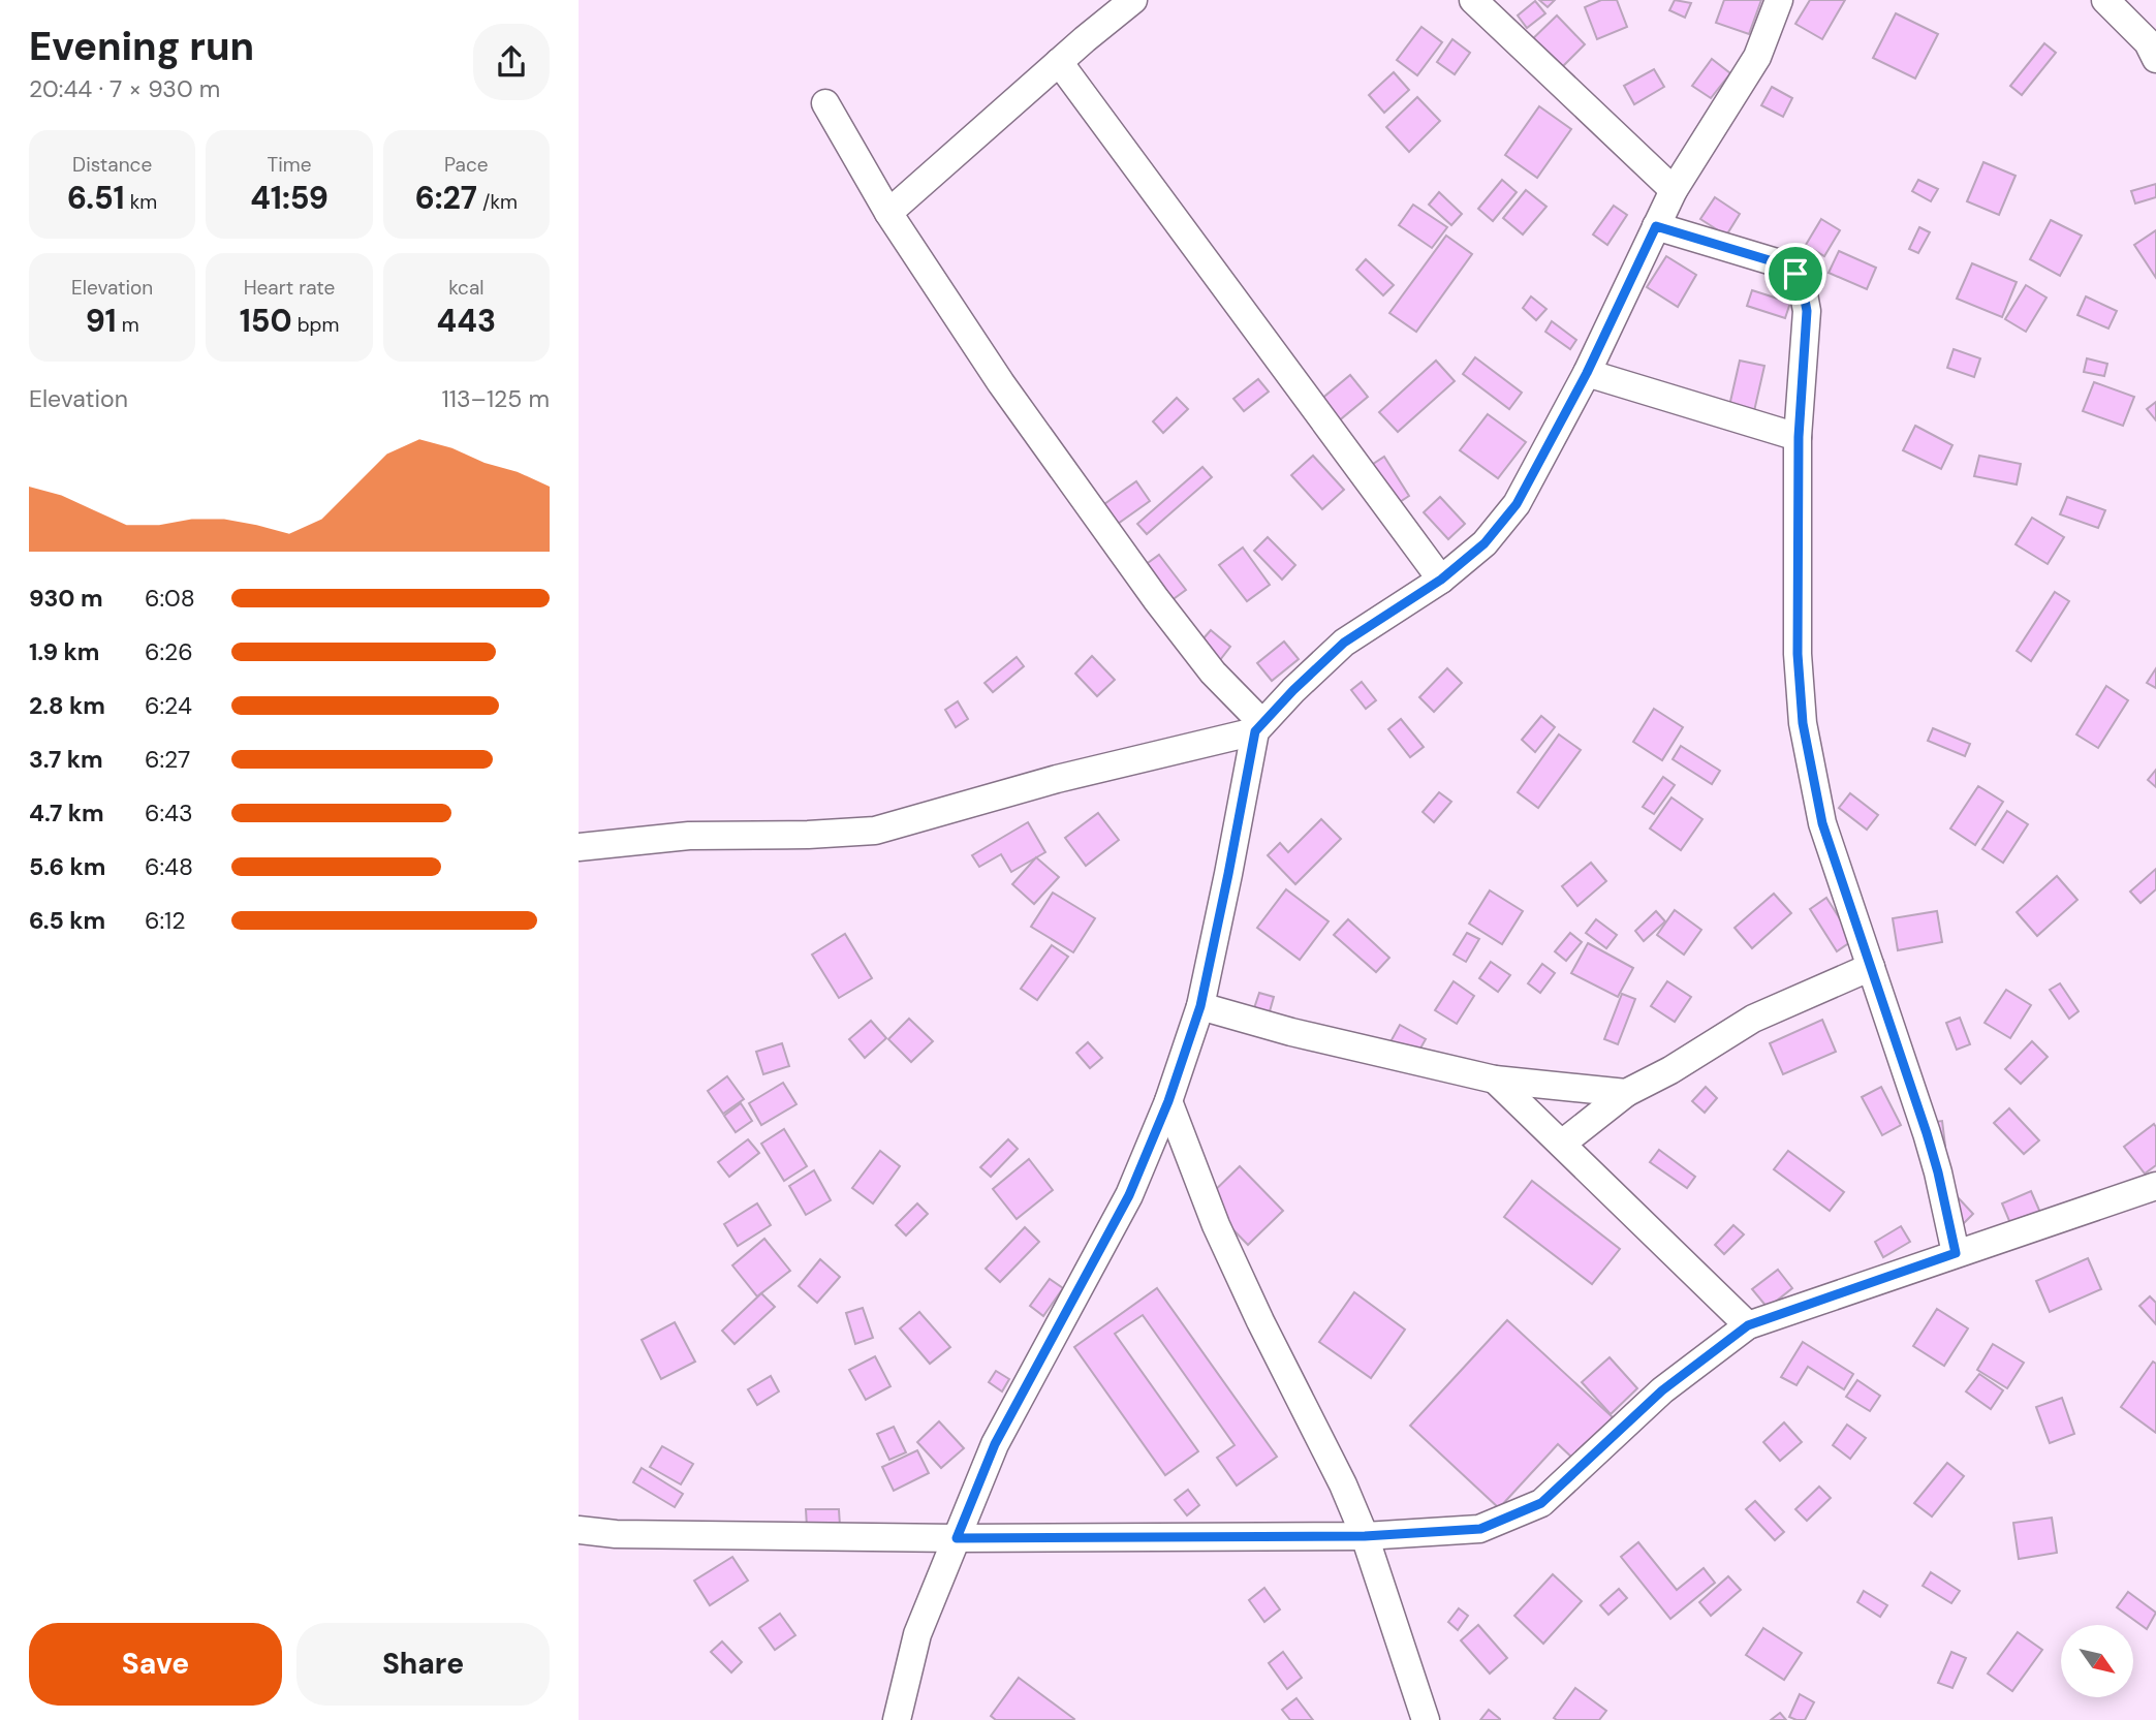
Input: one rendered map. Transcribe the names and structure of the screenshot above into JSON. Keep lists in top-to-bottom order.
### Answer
{
  "north": "bottom right",
  "page": {
    "heading": ["Evening run", "20:44 · 7 × 930 m"],
    "stats": [
      ["Distance", "6.51 km"],
      ["Time", "41:59"],
      ["Pace", "6:27 /km"],
      ["Elevation", "91 m"],
      ["Heart rate", "150 bpm"],
      ["kcal", "443"]
    ],
    "chart": ["Elevation", "113–125 m"],
    "list": [
      {
        "name": "930 m",
        "note": "6:08"
      },
      {
        "name": "1.9 km",
        "note": "6:26"
      },
      {
        "name": "2.8 km",
        "note": "6:24"
      },
      {
        "name": "3.7 km",
        "note": "6:27"
      },
      {
        "name": "4.7 km",
        "note": "6:43"
      },
      {
        "name": "5.6 km",
        "note": "6:48"
      },
      {
        "name": "6.5 km",
        "note": "6:12"
      }
    ],
    "buttons": ["Save", "Share"]
  }
}
